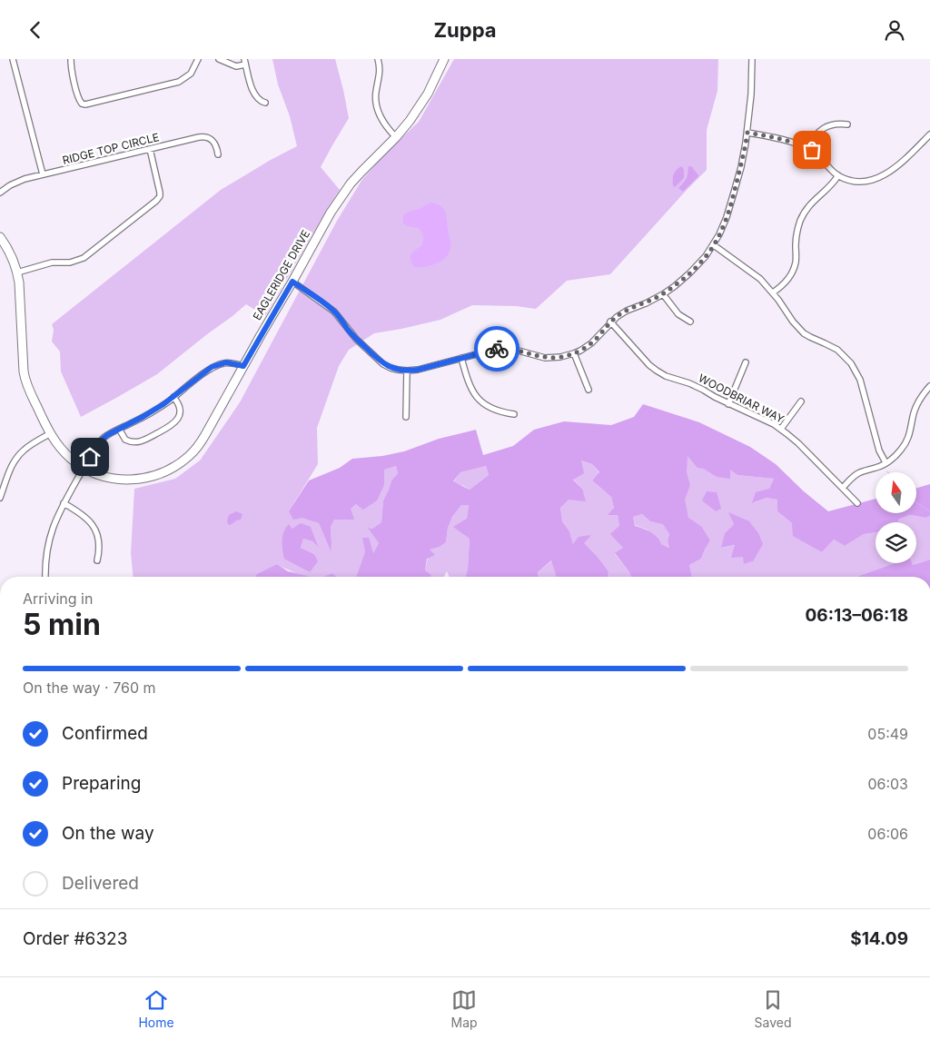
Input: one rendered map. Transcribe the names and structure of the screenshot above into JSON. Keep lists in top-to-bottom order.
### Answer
{
  "streets": {
    "main road": ["EAGLERIDGE DRIVE"],
    "street": ["RIDGE TOP CIRCLE", "WOODBRIAR WAY"]
  },
  "north": "top",
  "page": {
    "header": "Zuppa",
    "heading": ["5 min", "Arriving in", "06:13–06:18"],
    "panel": ["Order #6323", "$14.09"],
    "bar": "On the way · 760 m",
    "list": [
      ["Confirmed", "05:49"],
      ["Preparing", "06:03"],
      ["On the way", "06:06"],
      "Delivered"
    ],
    "tabs": ["Home", "Map", "Saved"]
  }
}
